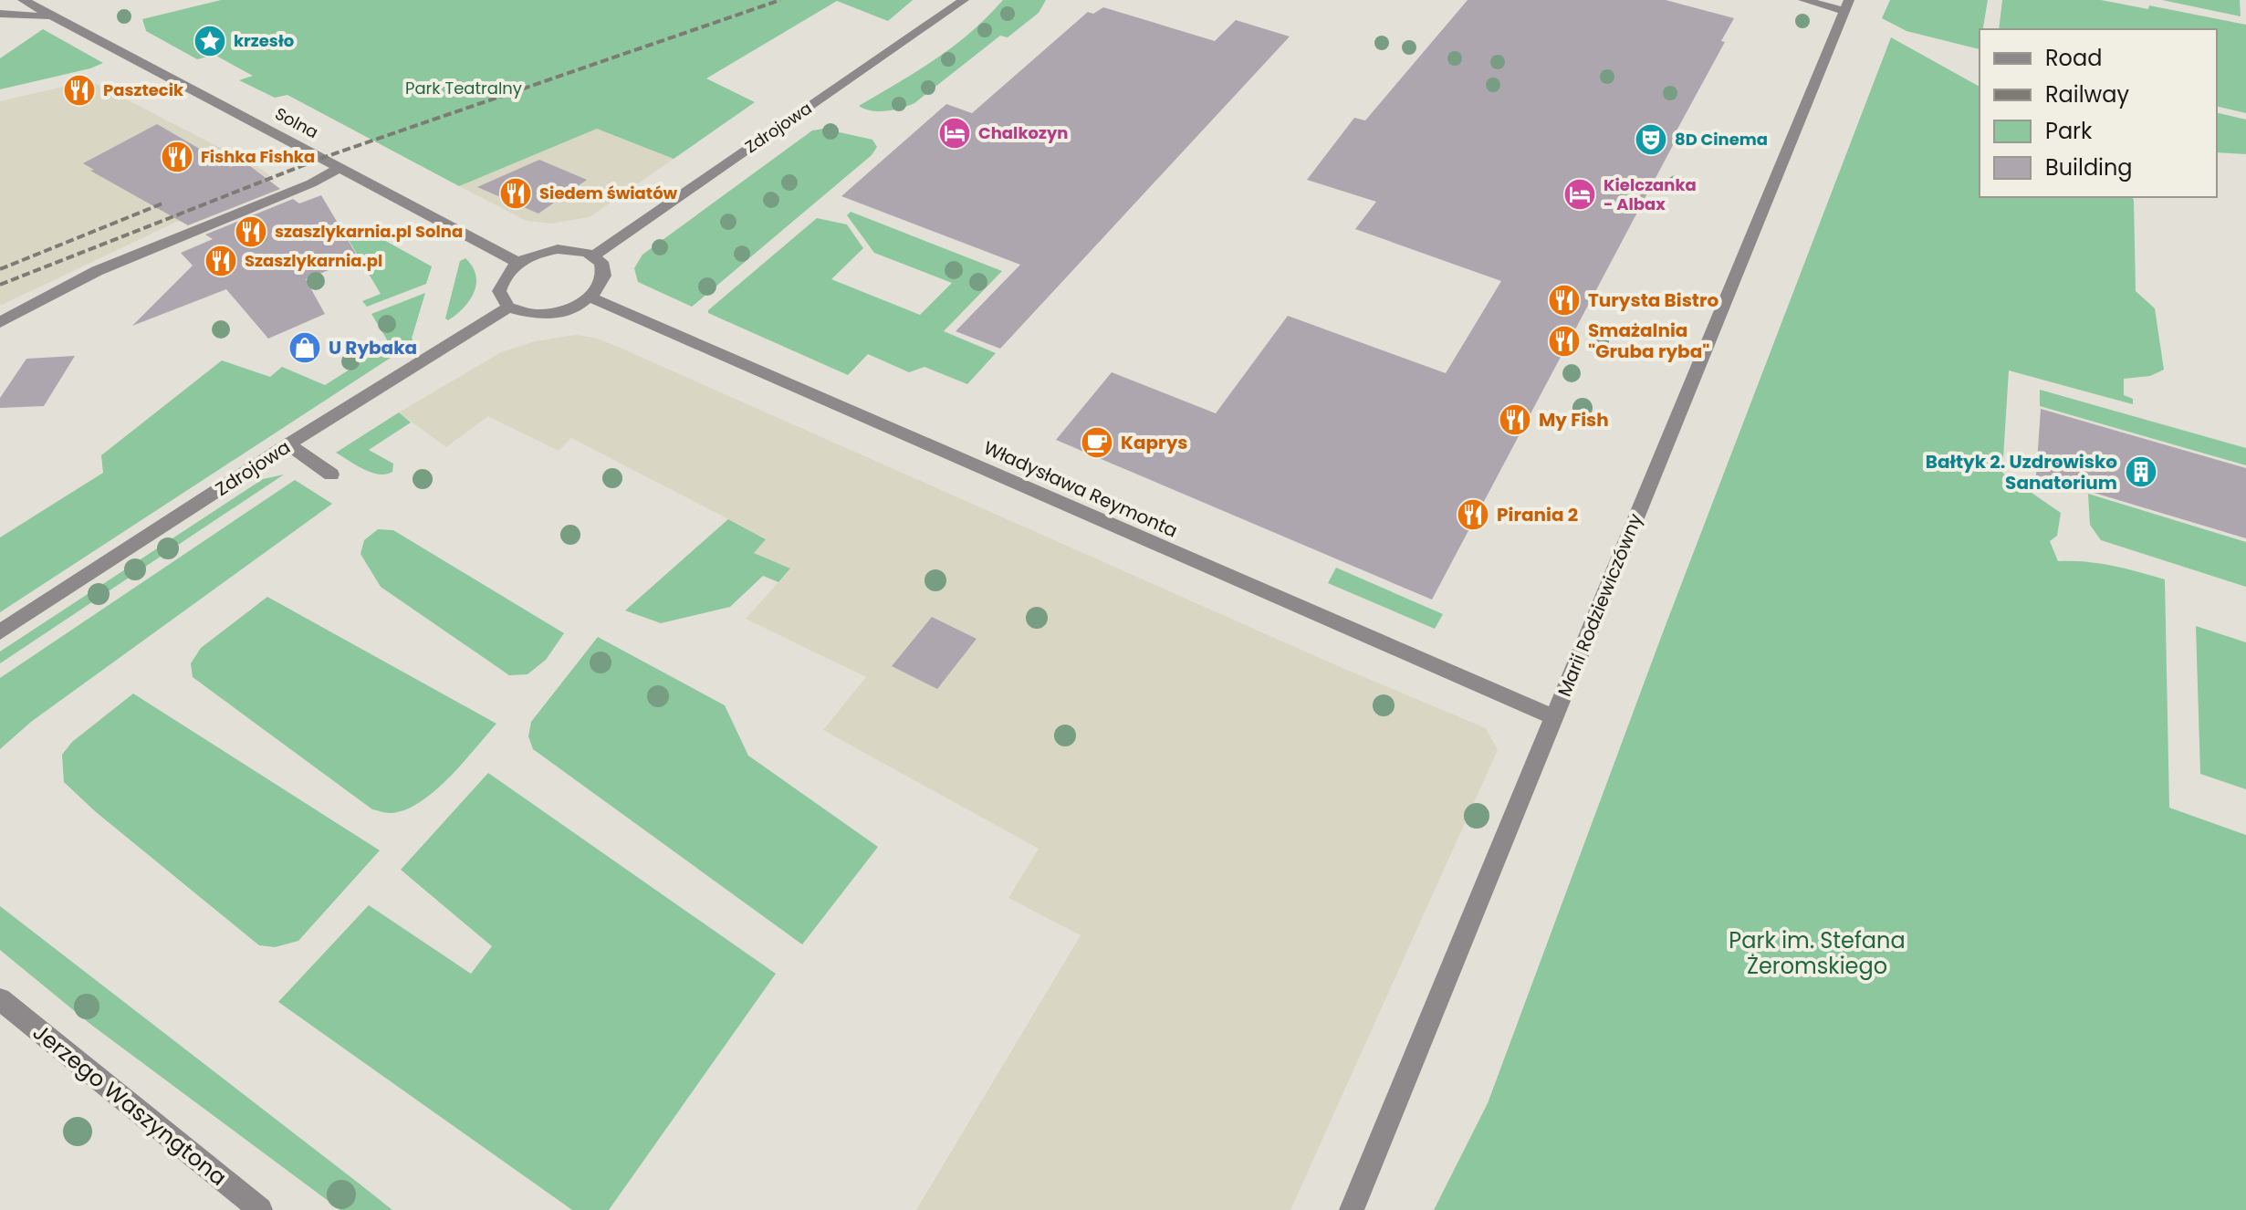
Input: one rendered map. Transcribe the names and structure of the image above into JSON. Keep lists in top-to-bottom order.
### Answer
{
  "streets": {
    "street": [
      "Solna",
      "Zdrojowa",
      "Władysława Reymonta",
      "Marii Rodziewiczówny",
      "Jerzego Waszyngtona"
    ]
  },
  "crossings": [
    ["Solna", "Zdrojowa"],
    ["Solna", "Władysława Reymonta"],
    ["Zdrojowa", "Władysława Reymonta"],
    ["Władysława Reymonta", "Marii Rodziewiczówny"]
  ],
  "parks": ["Park Teatralny", "Park im. Stefana Żeromskiego"],
  "places": {
    "place": ["krzesło"],
    "restaurant": [
      "Pasztecik",
      "Fishka Fishka",
      "Siedem światów",
      "szaszlykarnia.pl Solna",
      "Szaszlykarnia.pl",
      "Turysta Bistro",
      "Smażalnia \"Gruba ryba\"",
      "My Fish",
      "Pirania 2"
    ],
    "hotel": ["Chalkozyn", "Kielczanka - Albax"],
    "theatre": ["8D Cinema"],
    "shop": ["U Rybaka"],
    "cafe": ["Kaprys"],
    "building": ["Bałtyk 2. Uzdrowisko Sanatorium"]
  },
  "legend": [
    "Road",
    "Railway",
    "Park",
    "Building"
  ]
}
